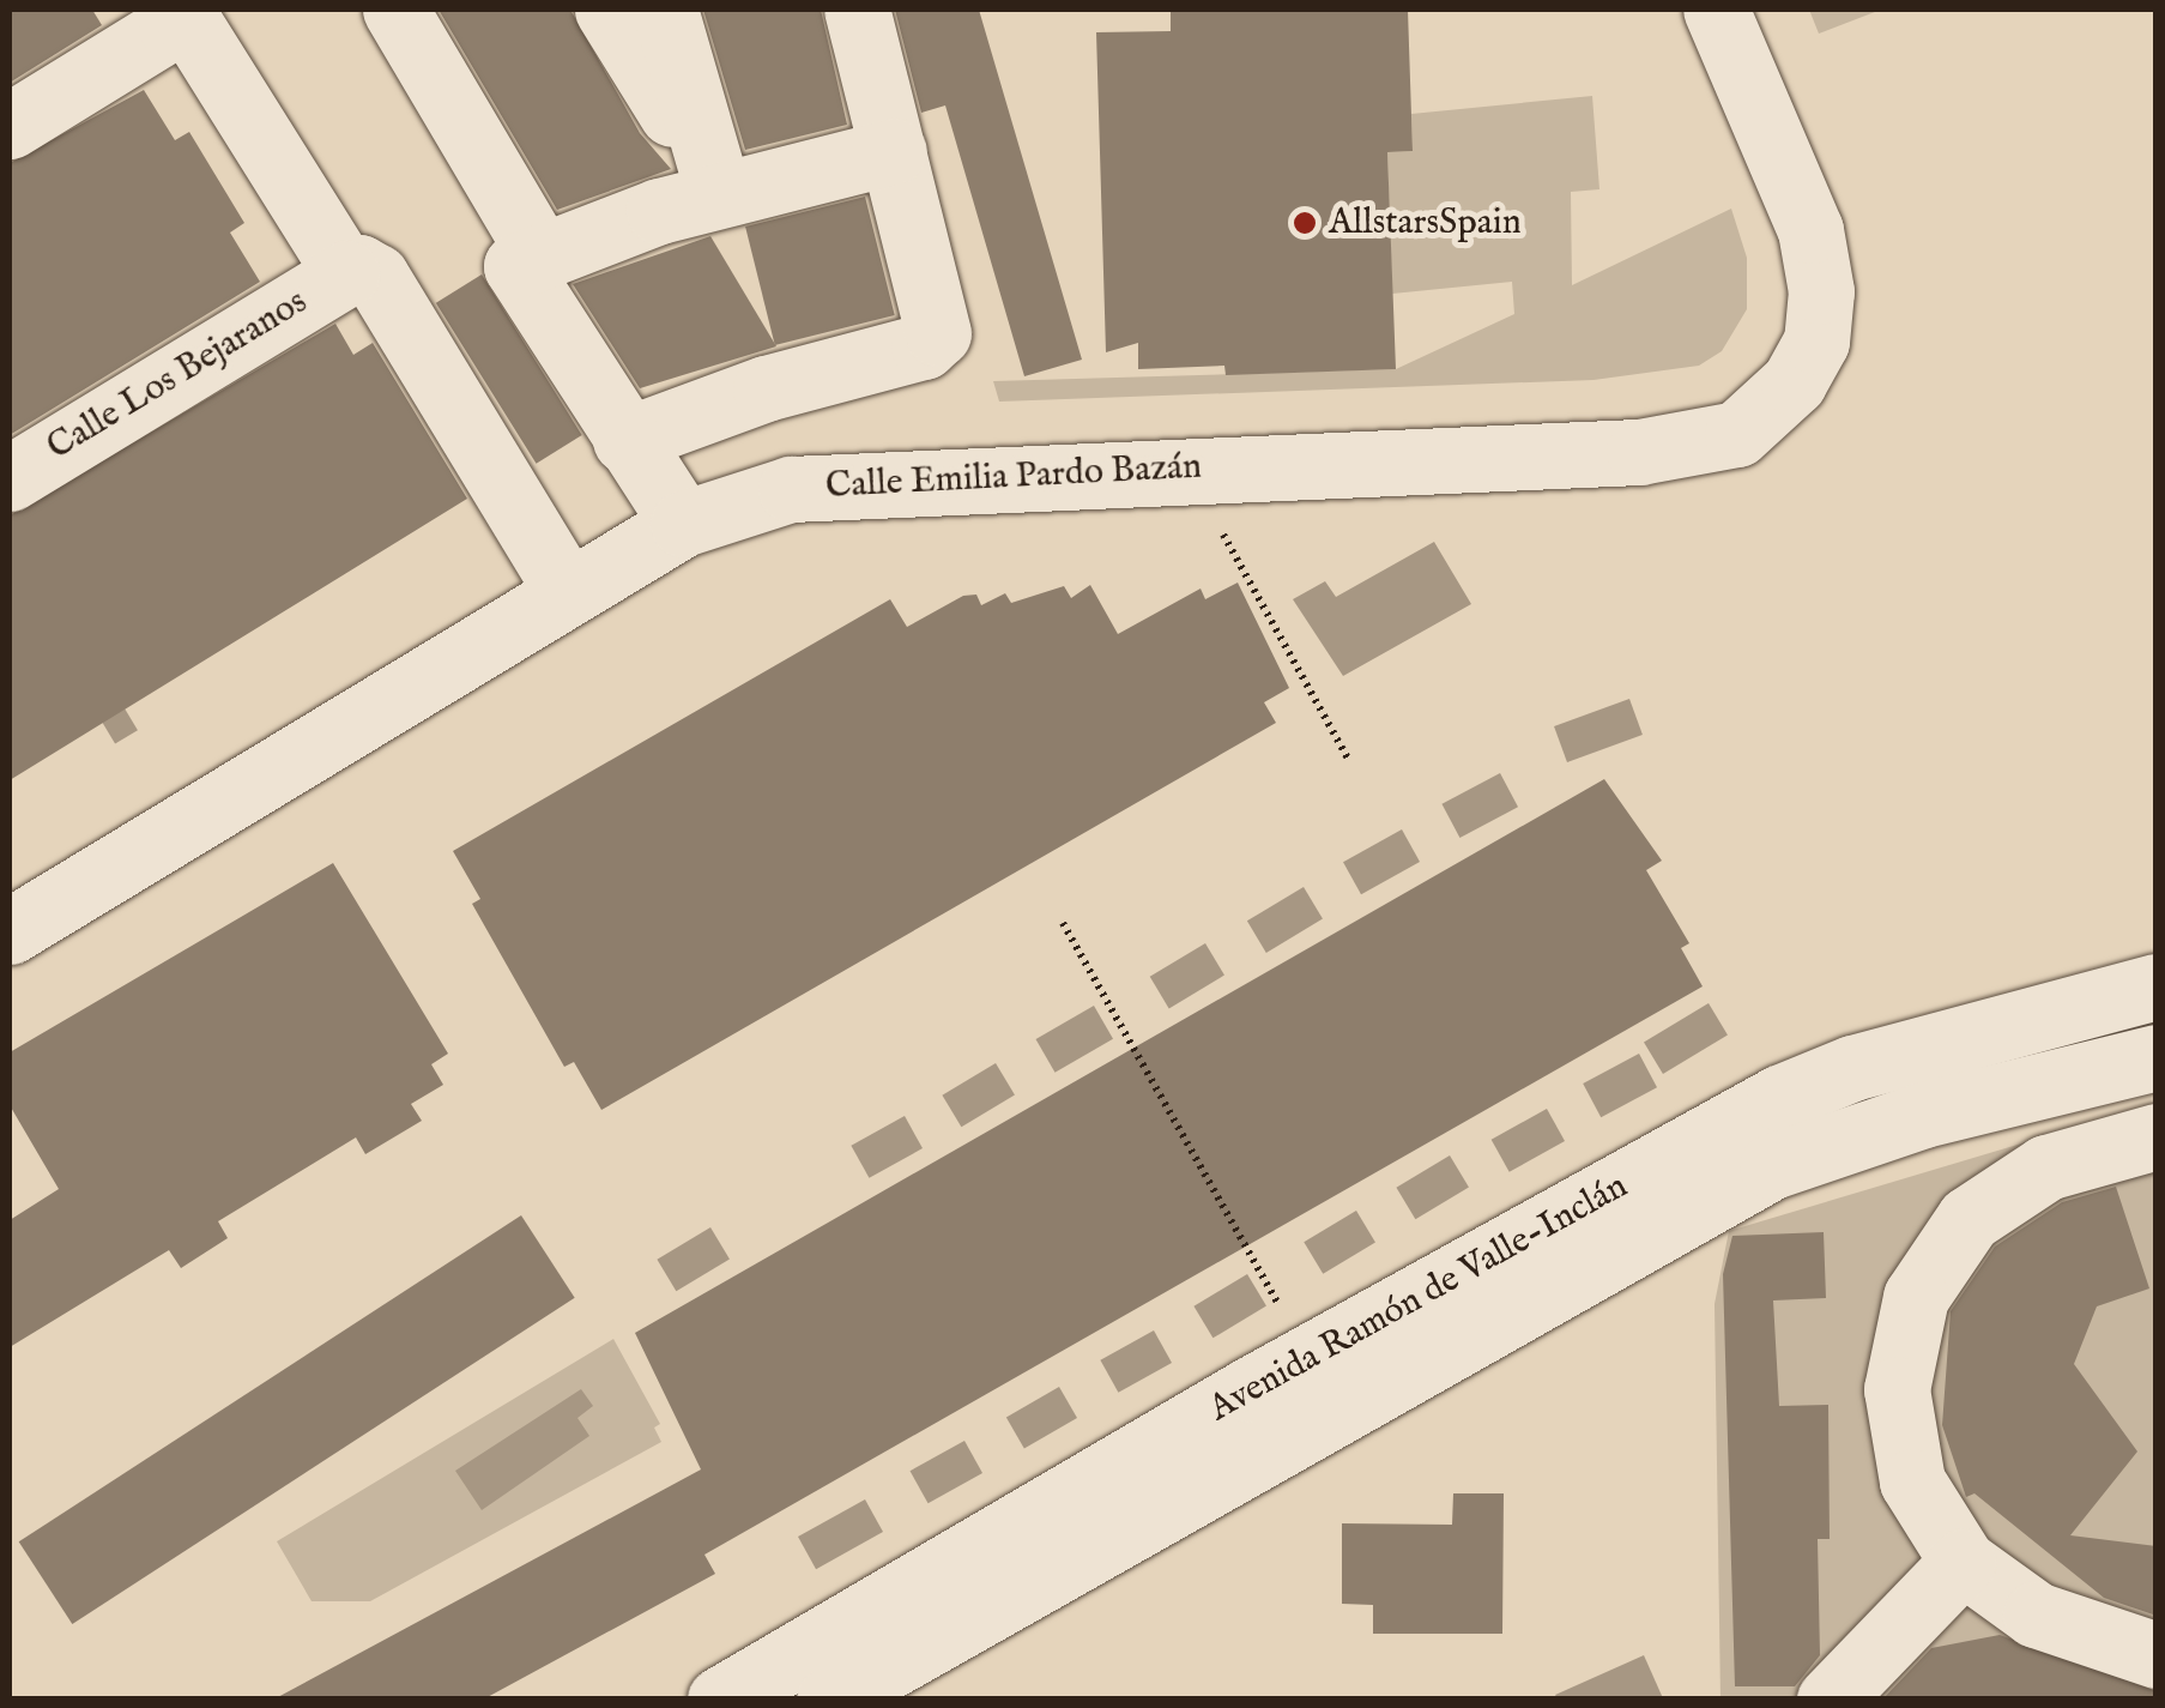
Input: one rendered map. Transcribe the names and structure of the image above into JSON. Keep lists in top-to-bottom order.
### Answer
{
  "streets": {
    "street": ["Calle Los Bejaranos", "Calle Emilia Pardo Bazán", "Avenida Ramón de Valle-Inclán"]
  },
  "places": ["AllstarsSpain"]
}
